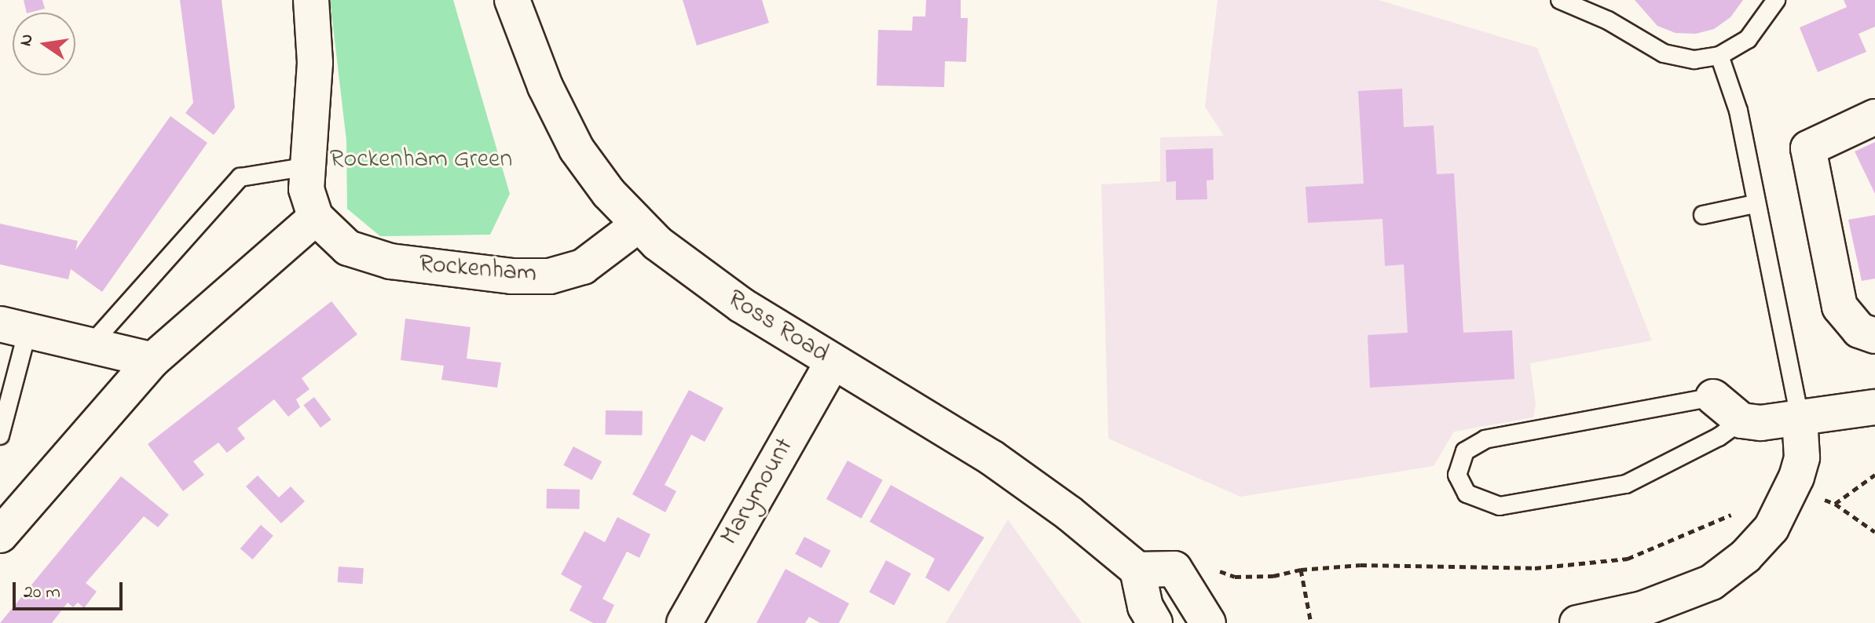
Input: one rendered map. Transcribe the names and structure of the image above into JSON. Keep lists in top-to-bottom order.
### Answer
{
  "streets": {
    "street": ["Rockenham", "Ross Road", "Marymount"]
  },
  "crossings": [
    ["Rockenham", "Ross Road"],
    ["Ross Road", "Marymount"]
  ],
  "parks": ["Rockenham Green"],
  "scale_bar": "20 m",
  "north": "left"
}
